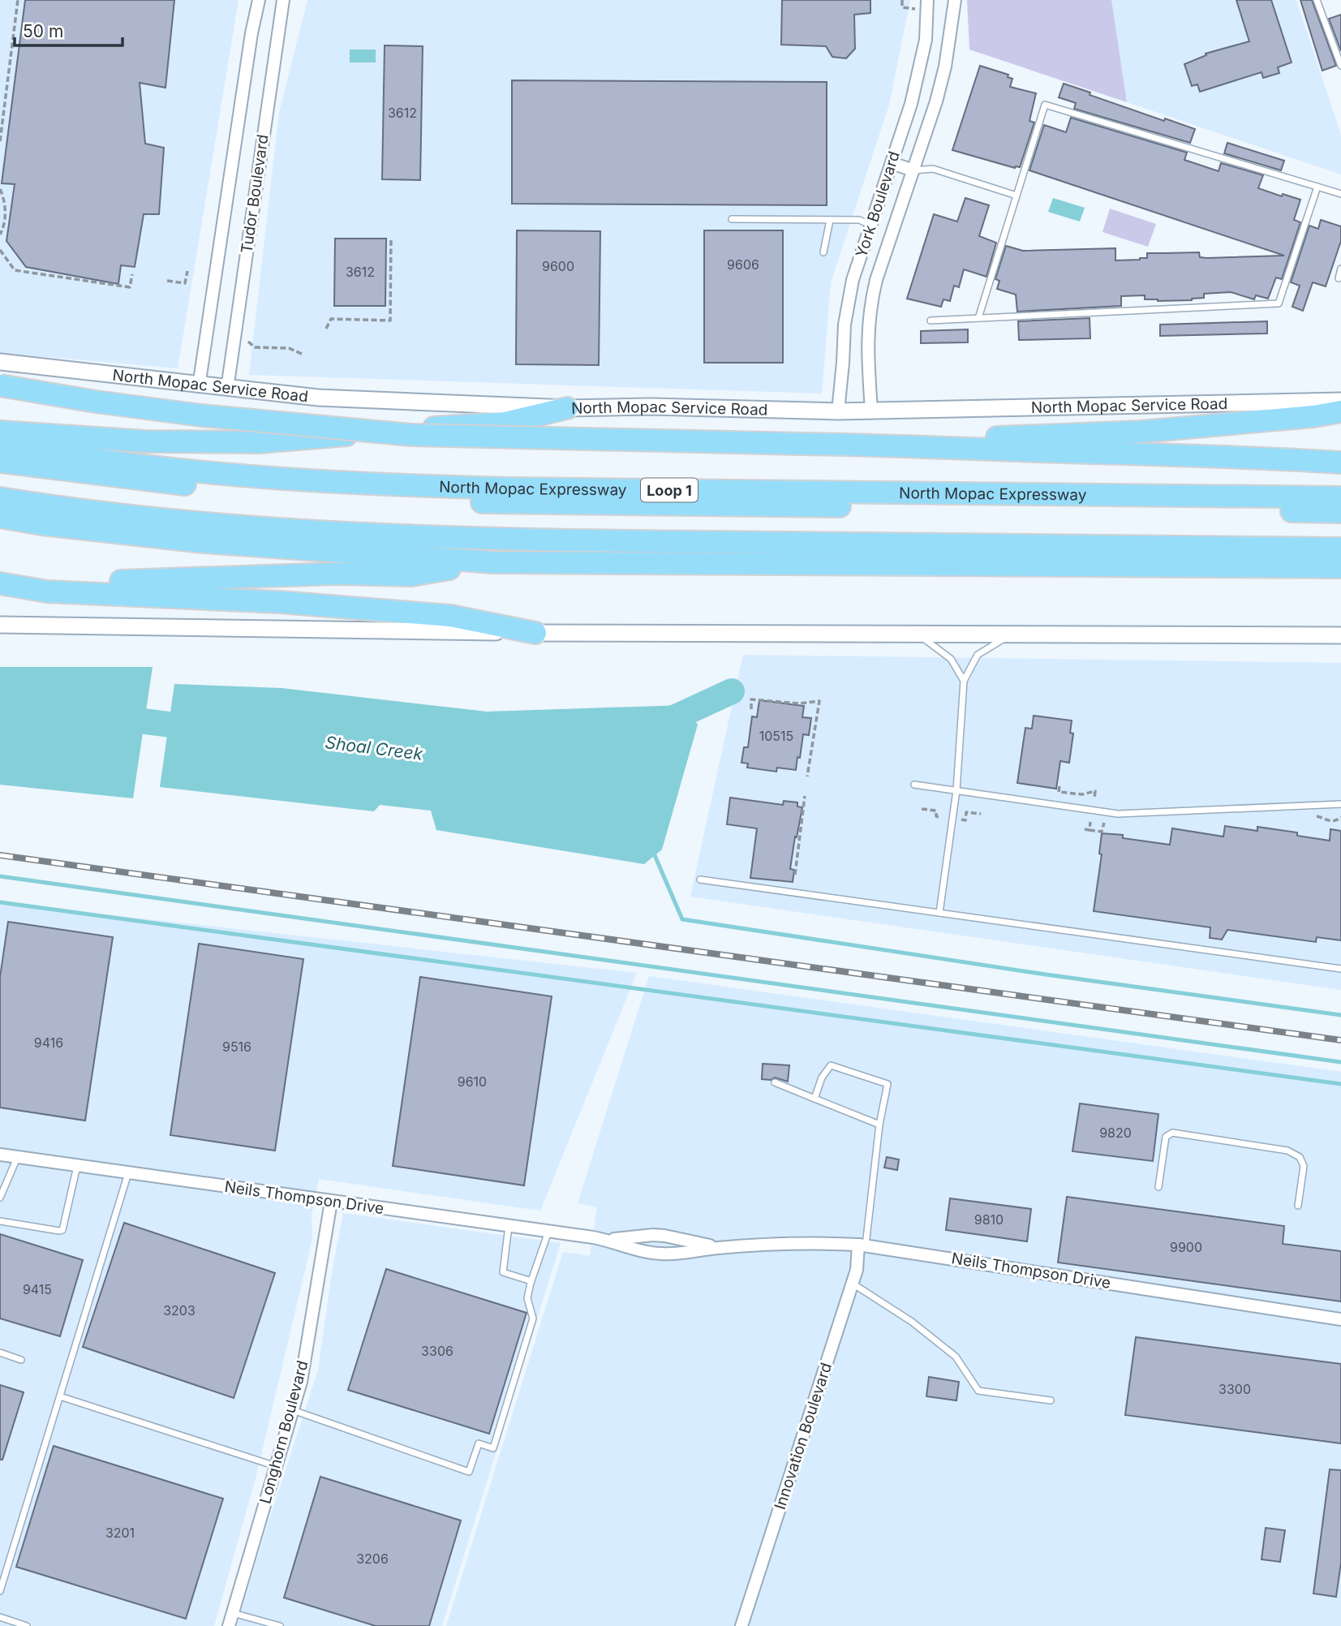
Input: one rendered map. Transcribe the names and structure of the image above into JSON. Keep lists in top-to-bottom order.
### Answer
{
  "streets": {
    "highway": ["North Mopac Expressway", "Loop 1"],
    "main road": ["North Mopac Service Road"],
    "street": [
      "Tudor Boulevard",
      "York Boulevard",
      "Neils Thompson Drive",
      "Longhorn Boulevard",
      "Innovation Boulevard"
    ]
  },
  "crossings": [
    ["Tudor Boulevard", "North Mopac Service Road"],
    ["York Boulevard", "North Mopac Service Road"],
    ["Neils Thompson Drive", "Longhorn Boulevard"],
    ["Neils Thompson Drive", "Innovation Boulevard"]
  ],
  "water": ["Shoal Creek"],
  "house_numbers": [
    "3612",
    "9606",
    "9600",
    "3612",
    "10515",
    "9416",
    "9516",
    "9610",
    "9820",
    "9810",
    "9900",
    "9415",
    "3203",
    "3306",
    "3300",
    "3201",
    "3206"
  ],
  "scale_bar": "50 m"
}
